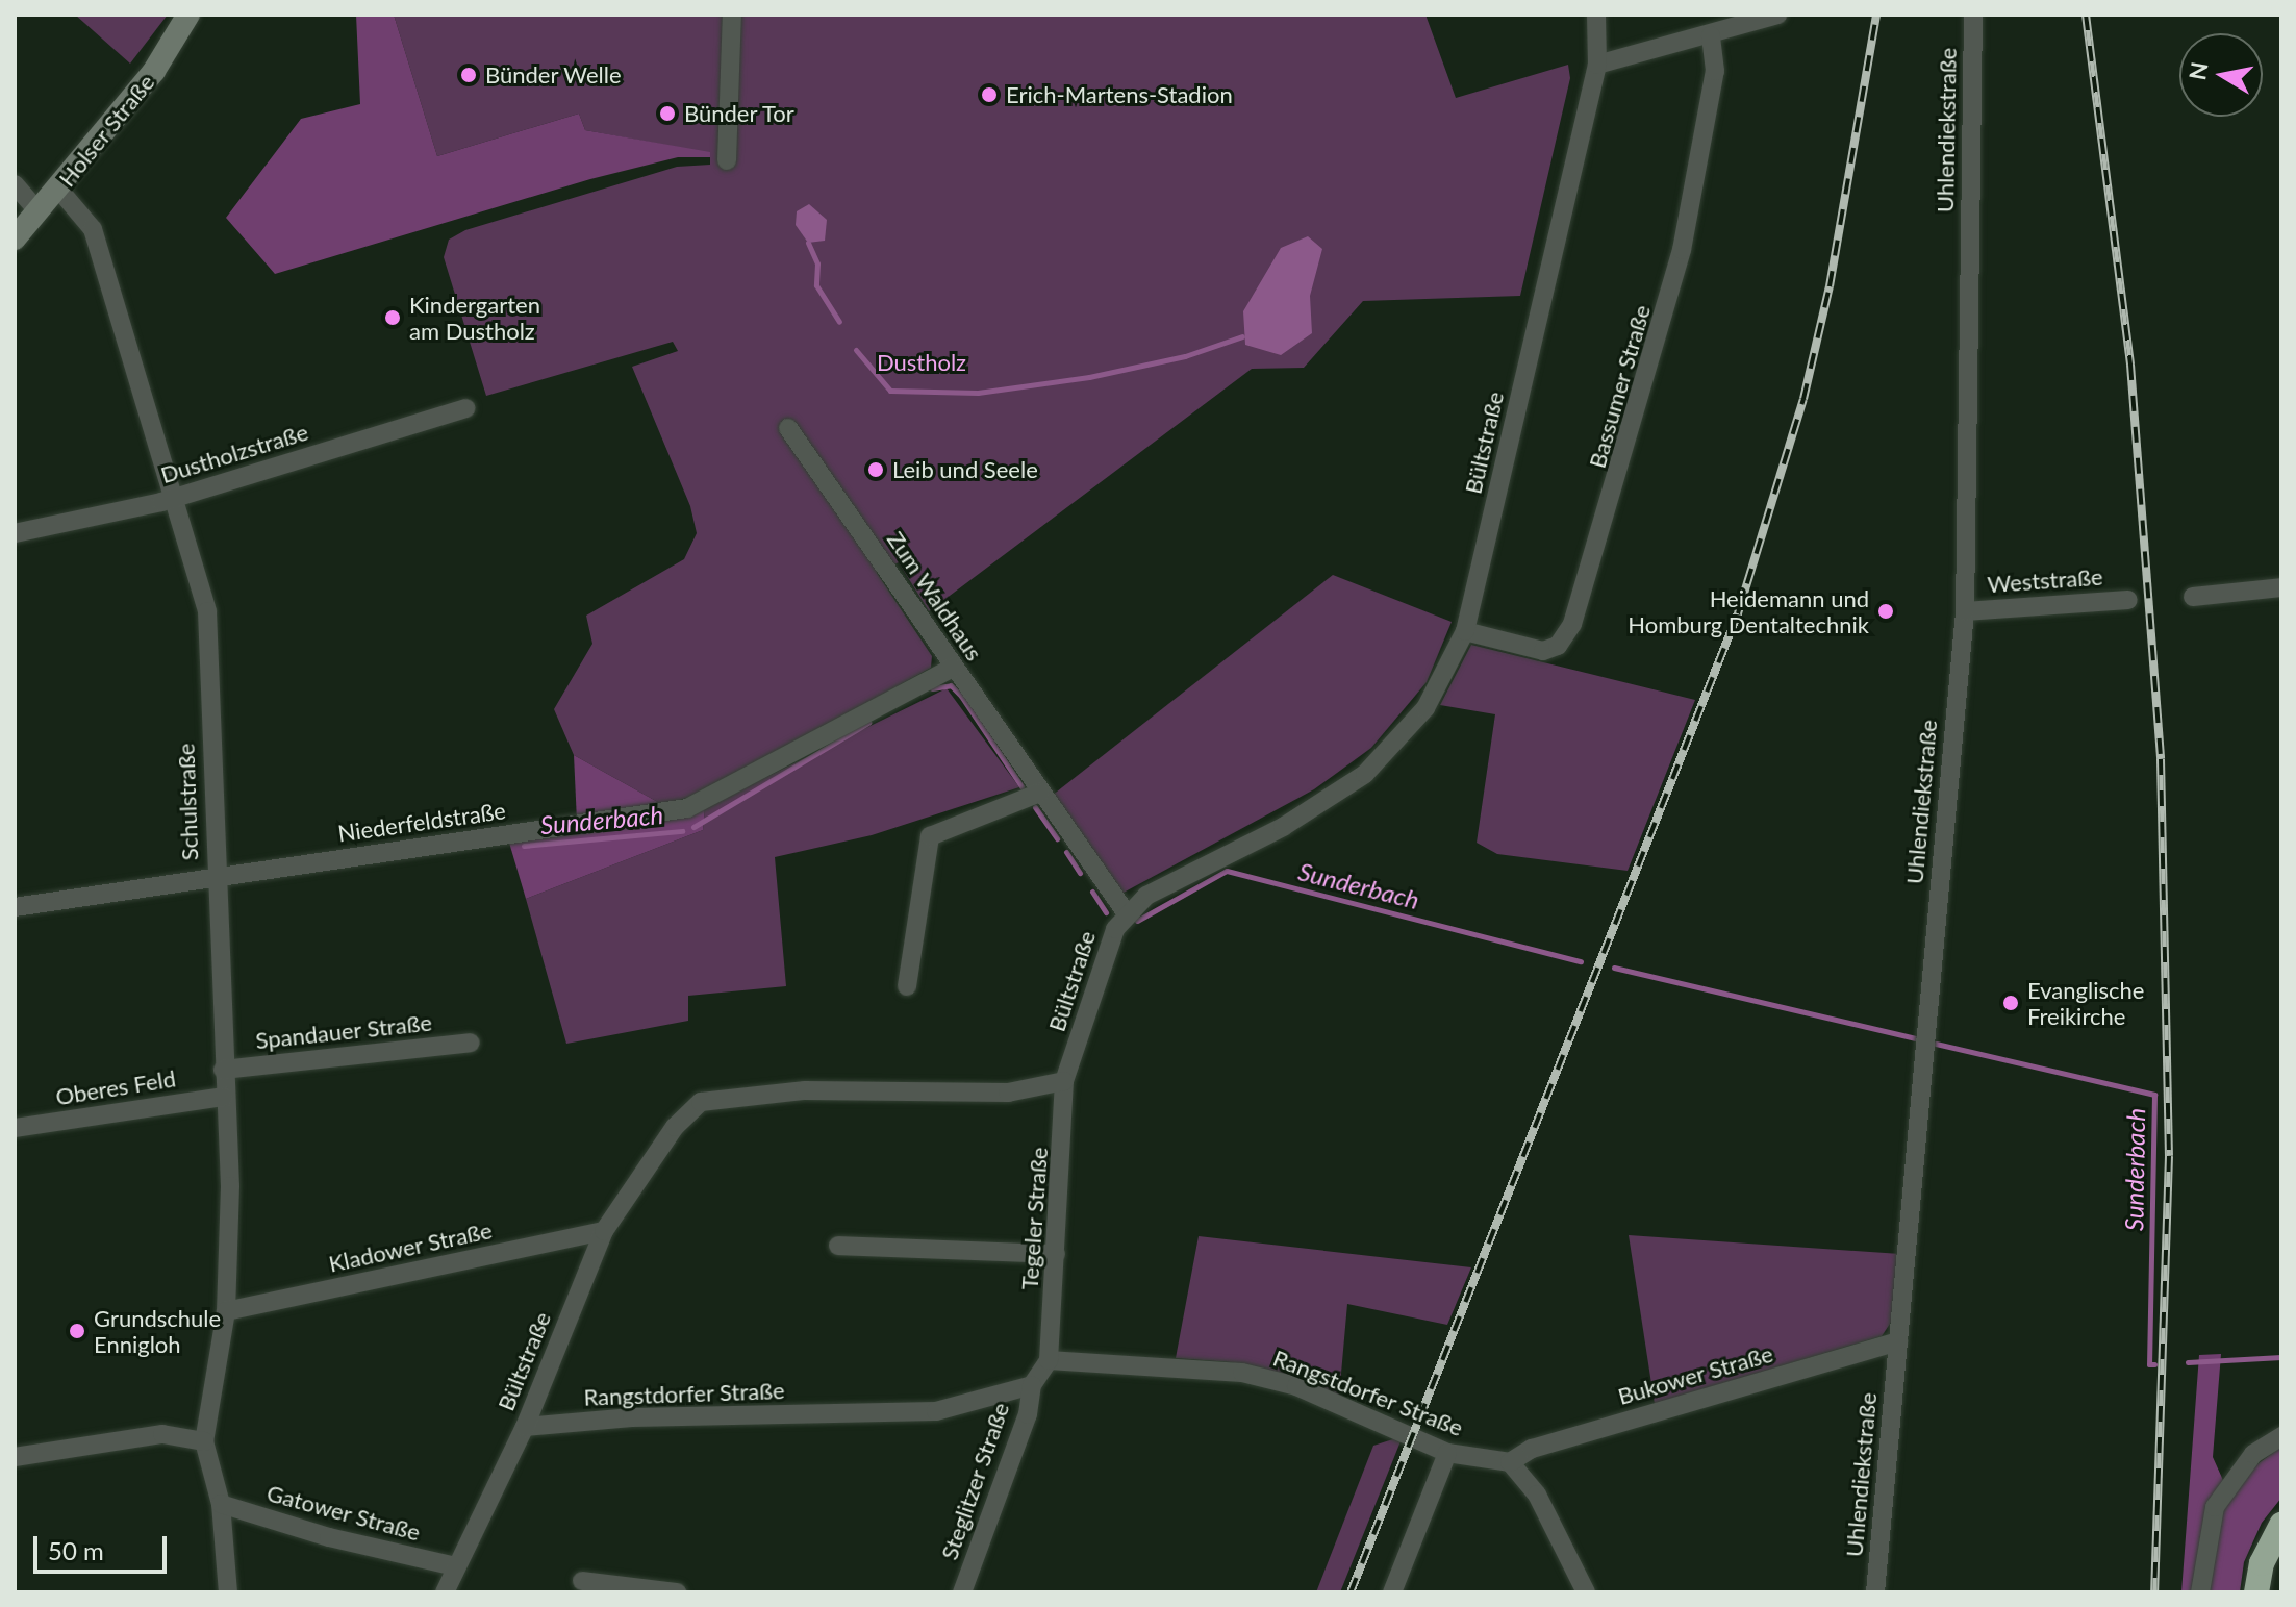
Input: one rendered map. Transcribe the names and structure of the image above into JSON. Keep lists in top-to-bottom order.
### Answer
{
  "streets": {
    "main road": ["Holser Straße"],
    "street": [
      "Uhlendiekstraße",
      "Bassumer Straße",
      "Bültstraße",
      "Dustholzstraße",
      "Weststraße",
      "Zum Waldhaus",
      "Schulstraße",
      "Niederfeldstraße",
      "Spandauer Straße",
      "Oberes Feld",
      "Tegeler Straße",
      "Kladower Straße",
      "Bukower Straße",
      "Rangstdorfer Straße",
      "Steglitzer Straße",
      "Gatower Straße"
    ]
  },
  "crossings": [
    ["Holser Straße", "Schulstraße"],
    ["Uhlendiekstraße", "Weststraße"],
    ["Uhlendiekstraße", "Bukower Straße"],
    ["Bassumer Straße", "Bültstraße"],
    ["Bültstraße", "Zum Waldhaus"],
    ["Bültstraße", "Tegeler Straße"],
    ["Bültstraße", "Kladower Straße"],
    ["Bültstraße", "Rangstdorfer Straße"],
    ["Bültstraße", "Gatower Straße"],
    ["Dustholzstraße", "Schulstraße"],
    ["Zum Waldhaus", "Niederfeldstraße"],
    ["Schulstraße", "Niederfeldstraße"],
    ["Schulstraße", "Spandauer Straße"],
    ["Schulstraße", "Oberes Feld"],
    ["Schulstraße", "Kladower Straße"],
    ["Schulstraße", "Gatower Straße"],
    ["Tegeler Straße", "Rangstdorfer Straße"],
    ["Bukower Straße", "Rangstdorfer Straße"],
    ["Rangstdorfer Straße", "Steglitzer Straße"]
  ],
  "water": ["Sunderbach"],
  "parks": ["Dustholz"],
  "places": [
    "Bünder Welle",
    "Erich-Martens-Stadion",
    "Bünder Tor",
    "Kindergarten am Dustholz",
    "Leib und Seele",
    "Heidemann und Homburg Dentaltechnik",
    "Evanglische Freikirche",
    "Grundschule Ennigloh"
  ],
  "scale_bar": "50 m",
  "north": "left"
}
